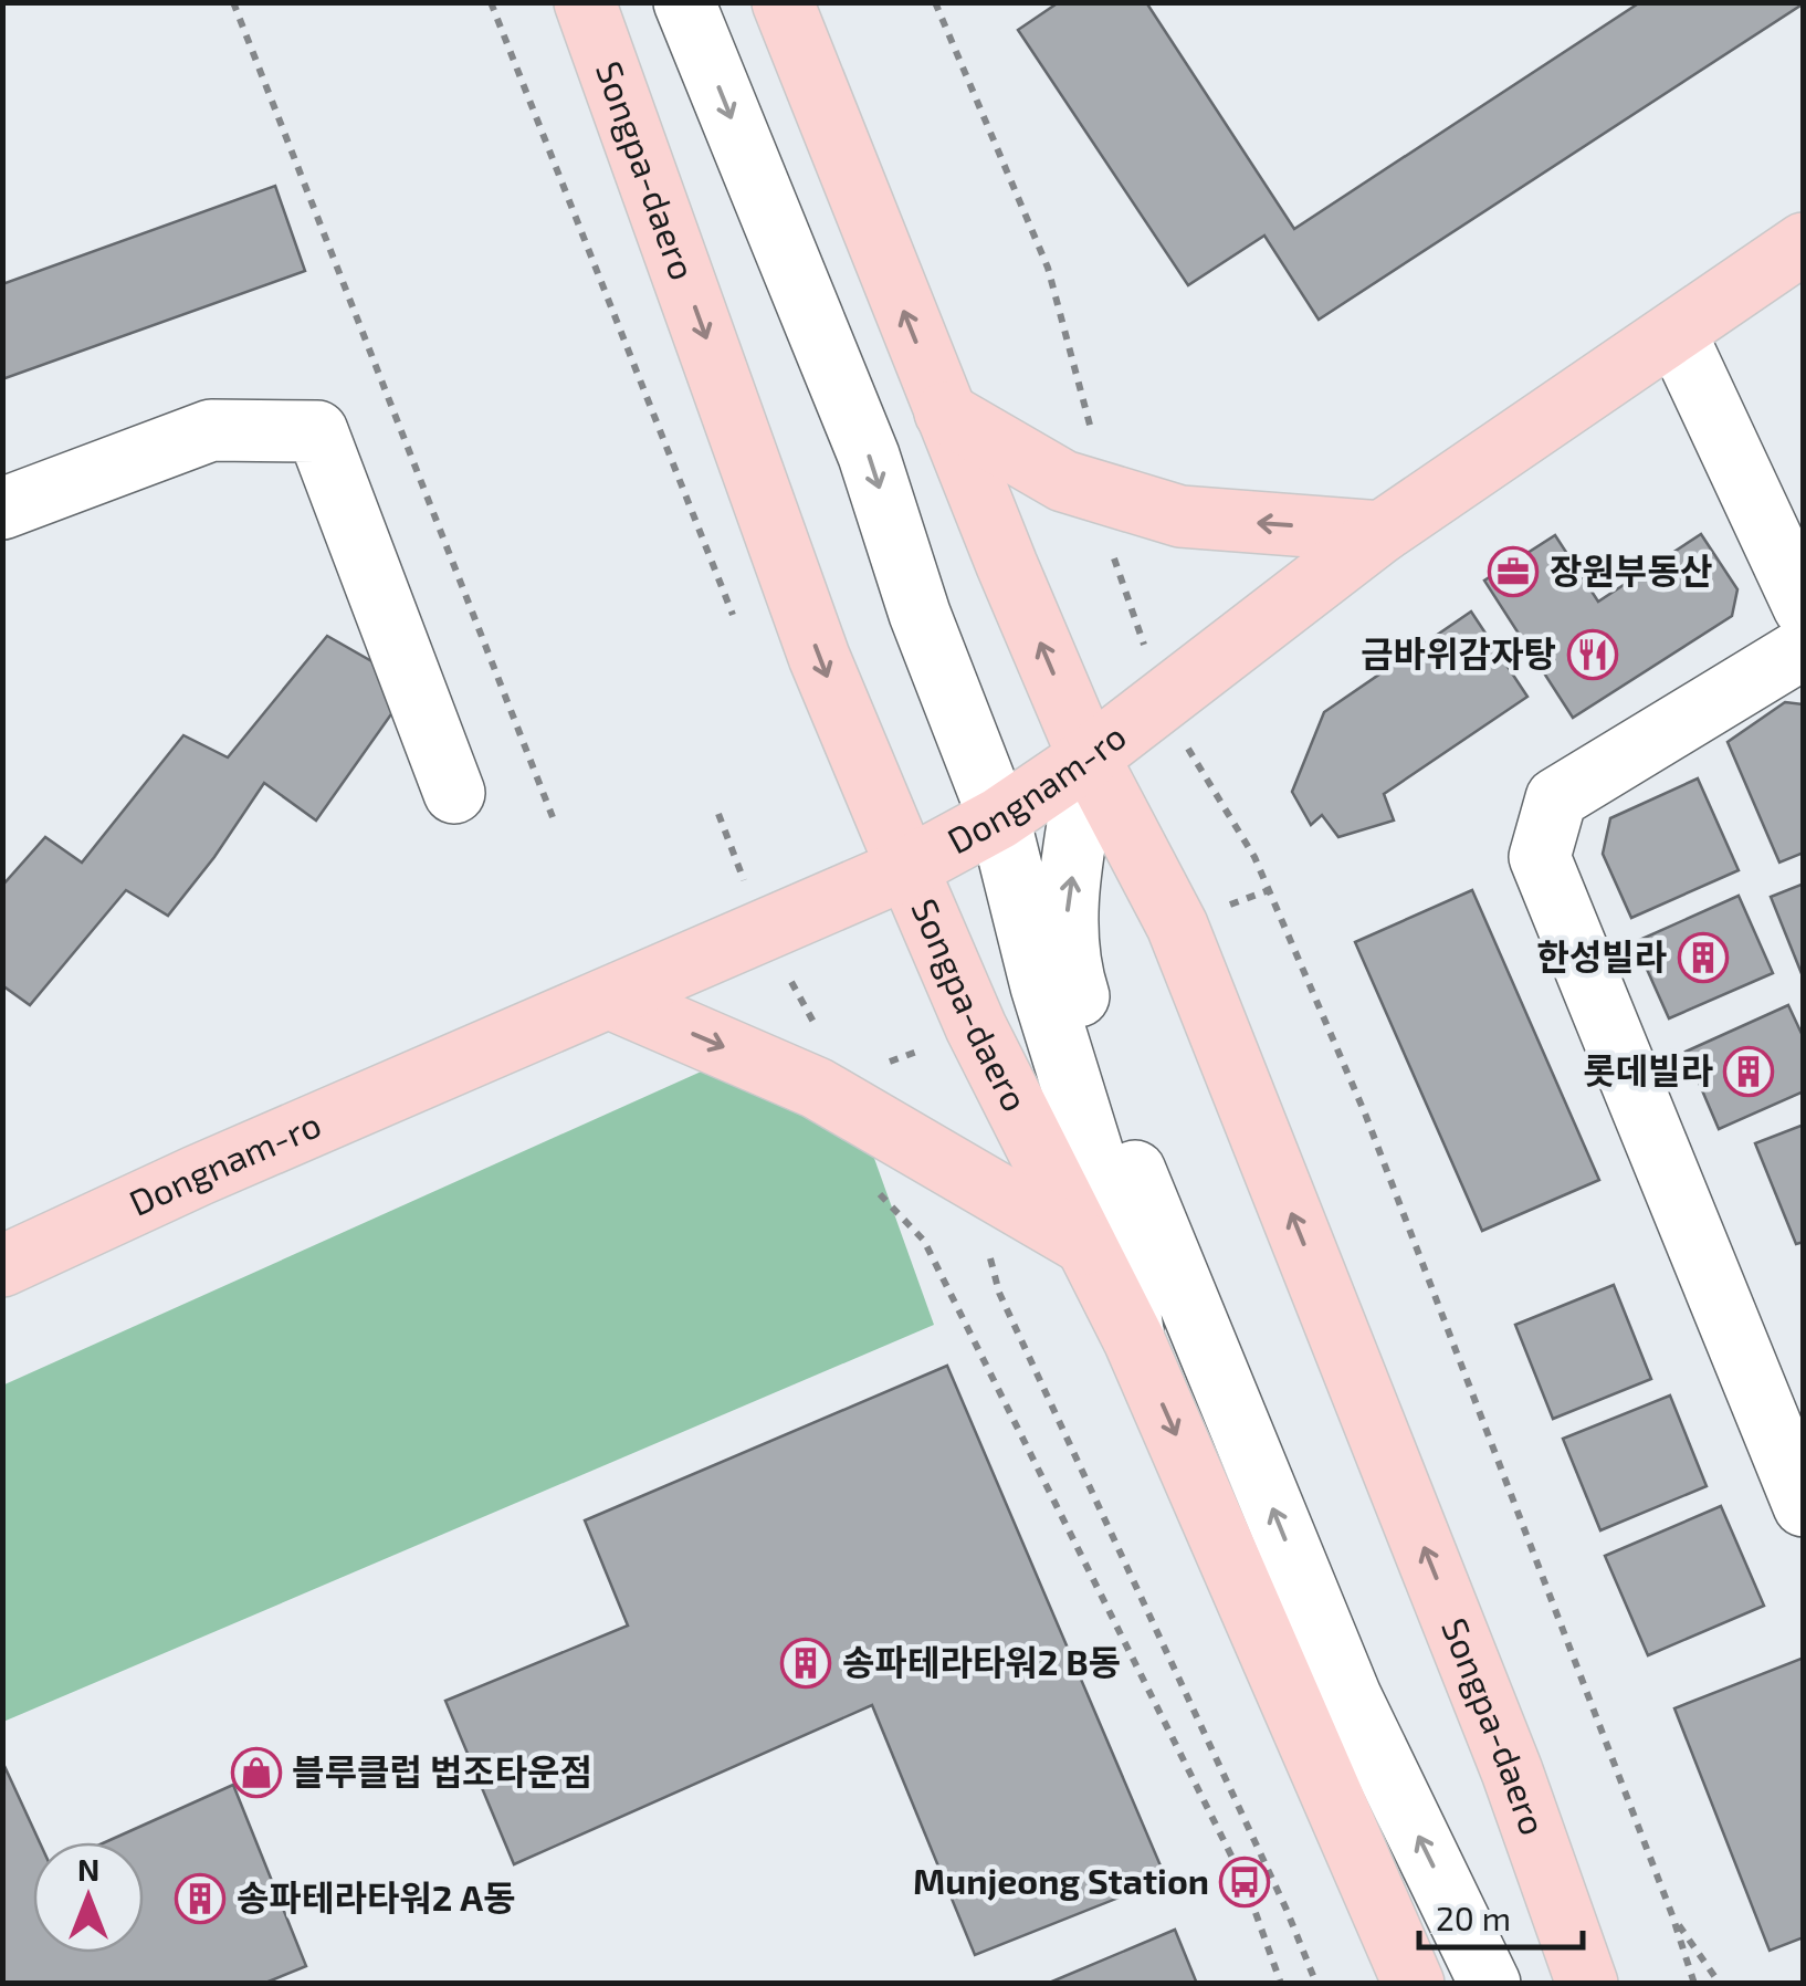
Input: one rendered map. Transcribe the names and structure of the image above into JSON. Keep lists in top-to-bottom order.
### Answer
{
  "streets": {
    "main road": ["Songpa-daero", "Dongnam-ro"]
  },
  "crossings": [
    ["Songpa-daero", "Dongnam-ro"]
  ],
  "places": {
    "office": ["장원부동산"],
    "restaurant": ["금바위감자탕"],
    "building": [
      "한성빌라",
      "롯데빌라",
      "송파테라타워2 B동",
      "송파테라타워2 A동"
    ],
    "shop": ["블루클럽 법조타운점"],
    "bus stop": ["Munjeong Station"]
  },
  "scale_bar": "20 m",
  "north": "top"
}
